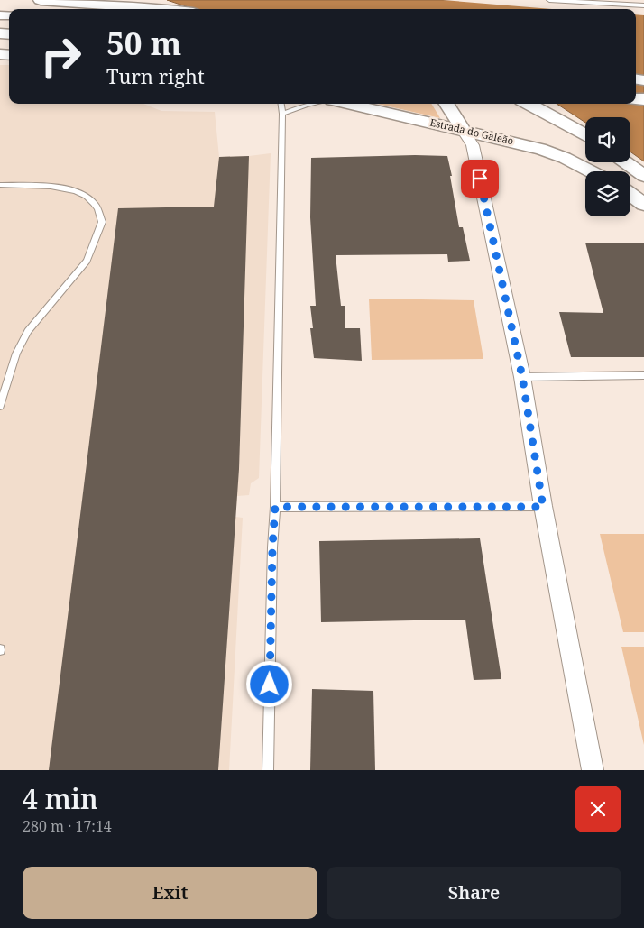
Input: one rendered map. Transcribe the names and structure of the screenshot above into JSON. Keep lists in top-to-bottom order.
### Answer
{
  "streets": {
    "street": ["Estrada do Galeão"]
  },
  "page": {
    "turn": ["50 m", "Turn right"],
    "heading": ["4 min", "280 m · 17:14"],
    "buttons": ["Exit", "Share"]
  }
}
